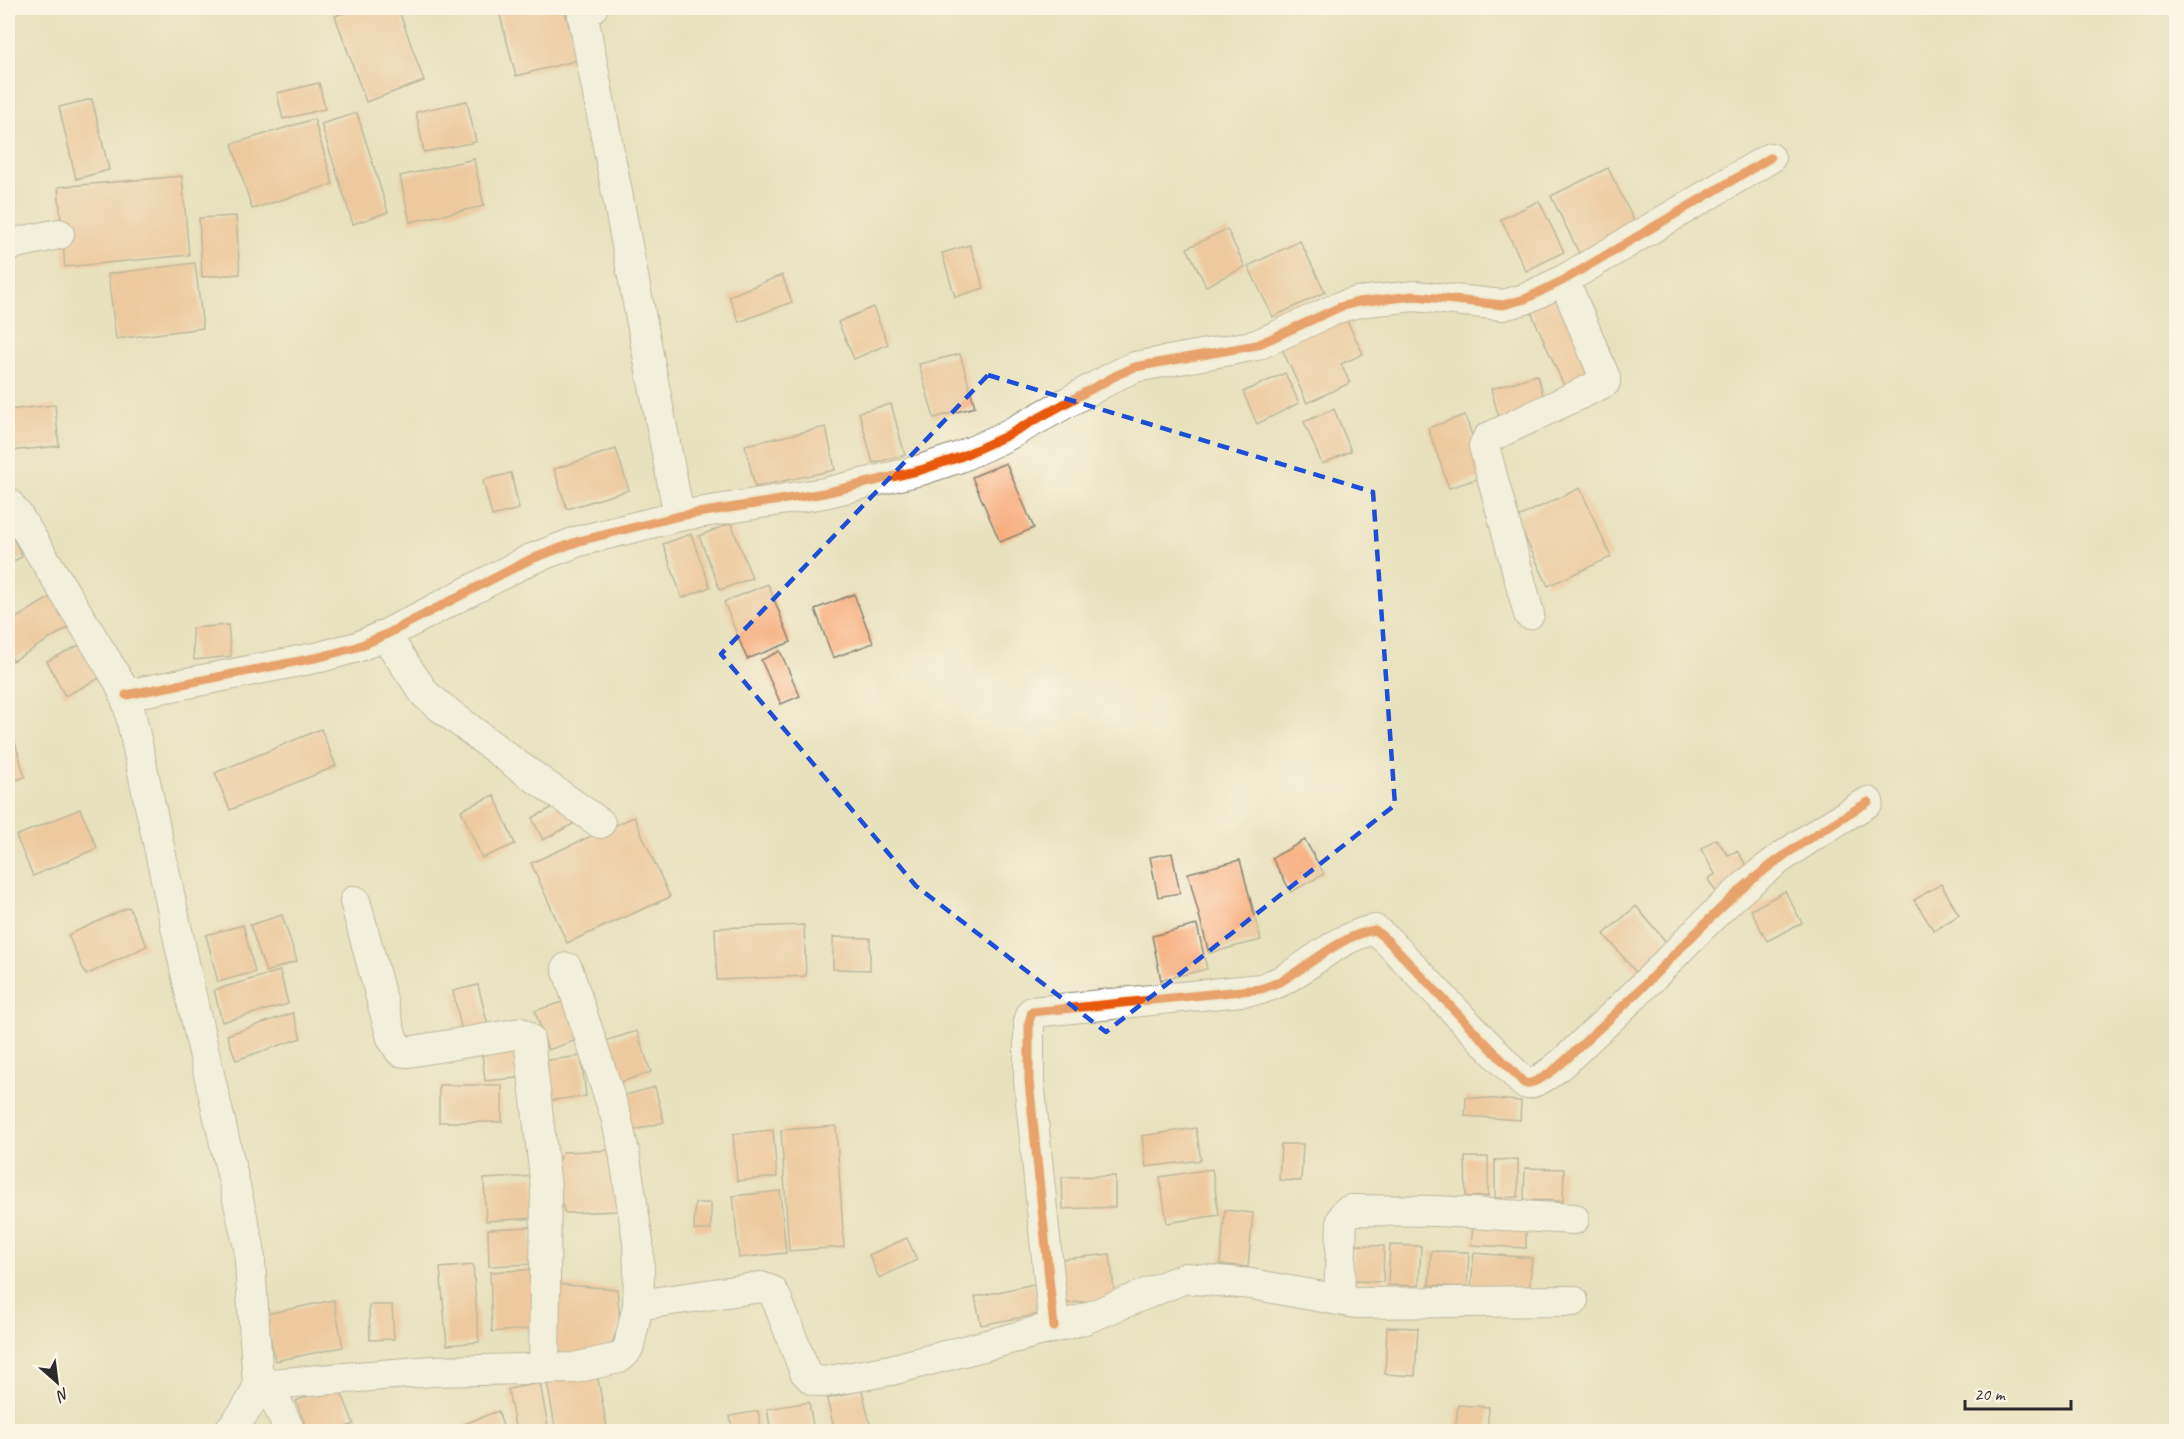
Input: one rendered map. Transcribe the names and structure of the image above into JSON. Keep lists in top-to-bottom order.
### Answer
{
  "scale_bar": "20 m",
  "north": "bottom right"
}
